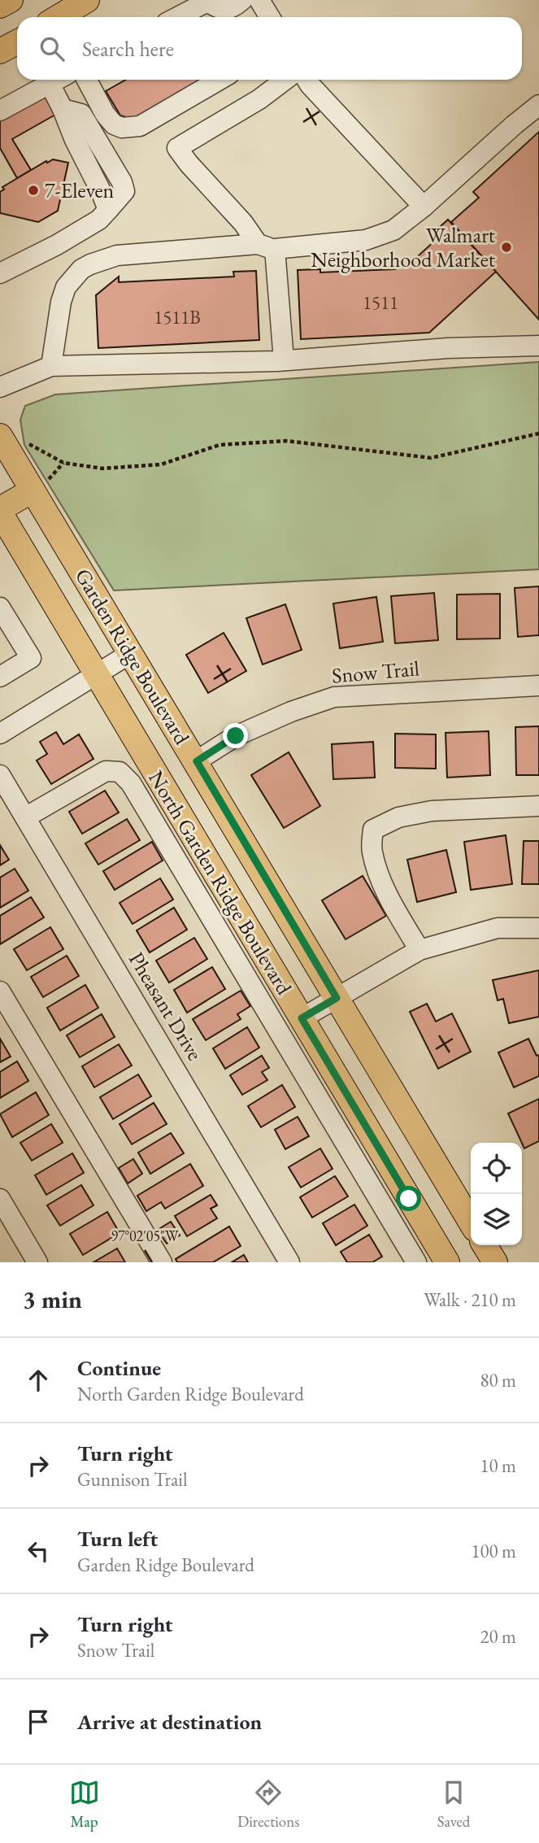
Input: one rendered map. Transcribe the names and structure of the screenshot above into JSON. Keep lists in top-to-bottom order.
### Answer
{
  "streets": {
    "main road": ["Garden Ridge Boulevard", "North Garden Ridge Boulevard"],
    "street": ["Snow Trail", "Pheasant Drive"]
  },
  "crossings": [
    ["Garden Ridge Boulevard", "Snow Trail"]
  ],
  "places": ["7-Eleven", "Walmart Neighborhood Market"],
  "house_numbers": ["1511", "1511B"],
  "page": {
    "search": "Search here",
    "heading": ["3 min", "Walk · 210 m"],
    "list": [
      ["Continue", "North Garden Ridge Boulevard", "80 m"],
      ["Turn right", "Gunnison Trail", "10 m"],
      ["Turn left", "Garden Ridge Boulevard", "100 m"],
      ["Turn right", "Snow Trail", "20 m"],
      "Arrive at destination"
    ],
    "nav": ["Map", "Directions", "Saved"]
  },
  "coordinates": ["97°02'05\"W"]
}
